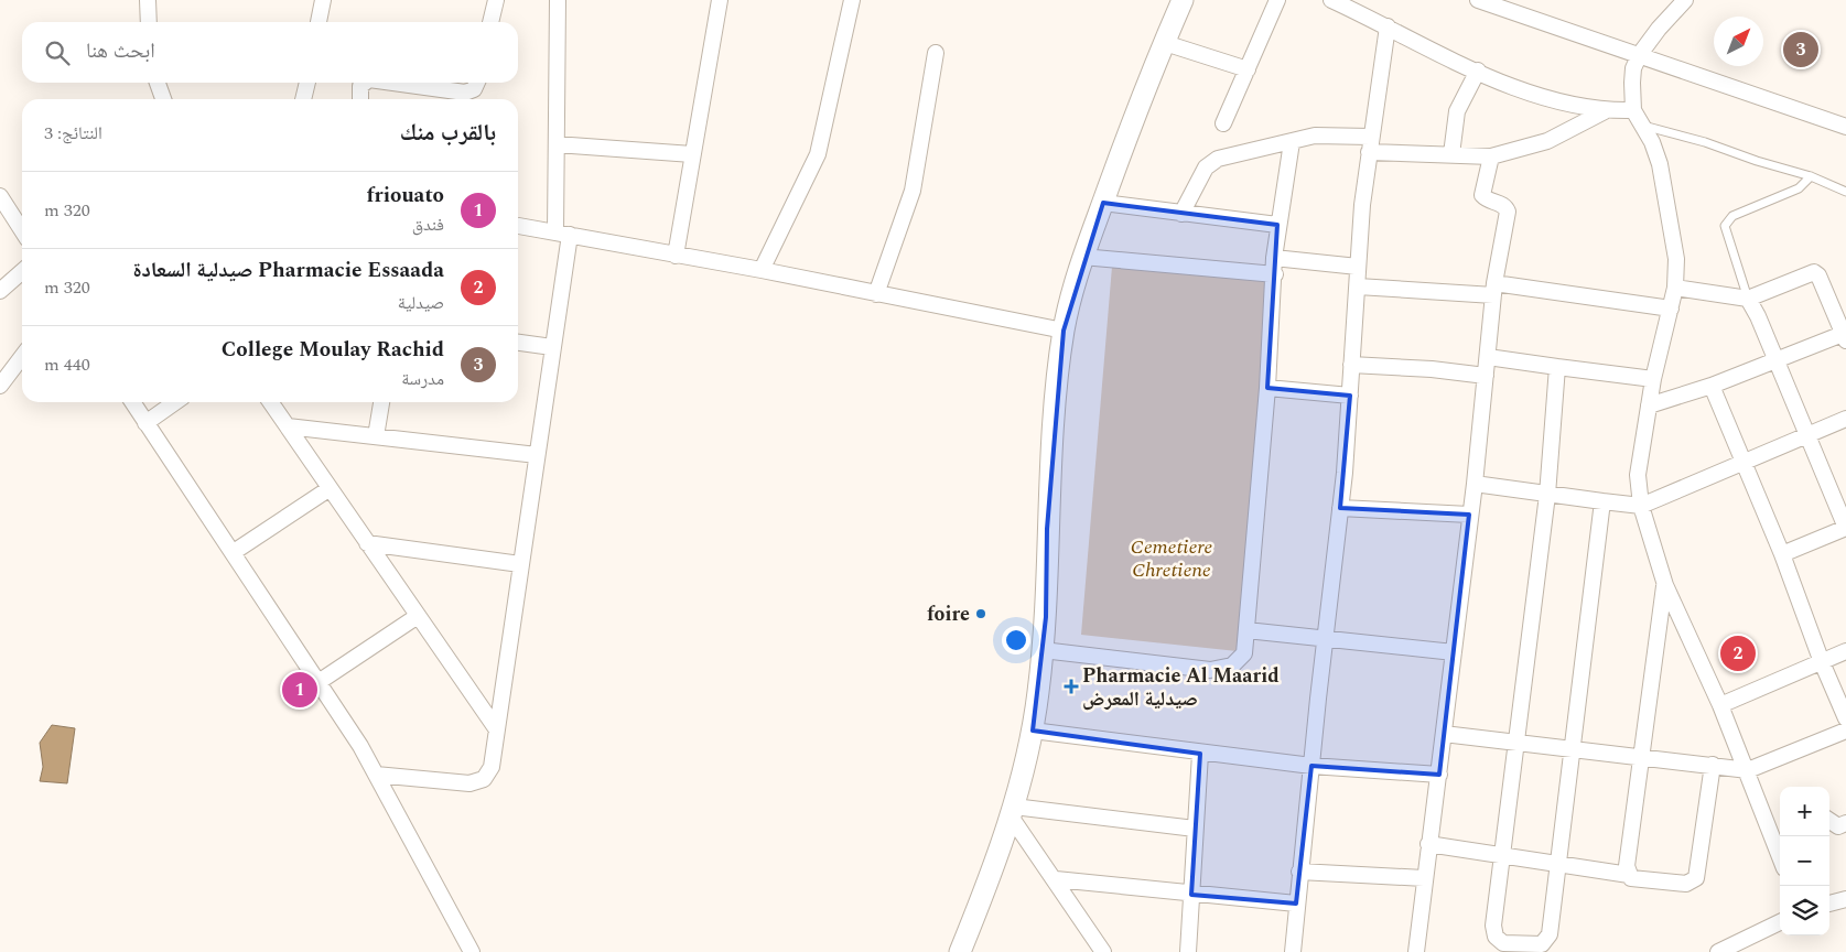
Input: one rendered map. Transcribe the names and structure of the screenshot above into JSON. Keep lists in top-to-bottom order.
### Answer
{
  "parks": ["Cemetiere Chretiene"],
  "places": {
    "other": ["foire"],
    "health": ["Pharmacie Al Maarid صيدلية المعرض"]
  },
  "north": "top right",
  "page": {
    "search": "ابحث هنا",
    "pins": ["3", "2", "1"],
    "heading": ["بالقرب منك", "النتائج: 3"],
    "list": [
      {
        "mark": "1",
        "name": "friouato",
        "note": "فندق",
        "value": "320 m"
      },
      {
        "mark": "2",
        "name": "Pharmacie Essaada صيدلية السعادة",
        "note": "صيدلية",
        "value": "320 m"
      },
      {
        "mark": "3",
        "name": "College Moulay Rachid",
        "note": "مدرسة",
        "value": "440 m"
      }
    ],
    "map_buttons": ["+", "−"]
  }
}
